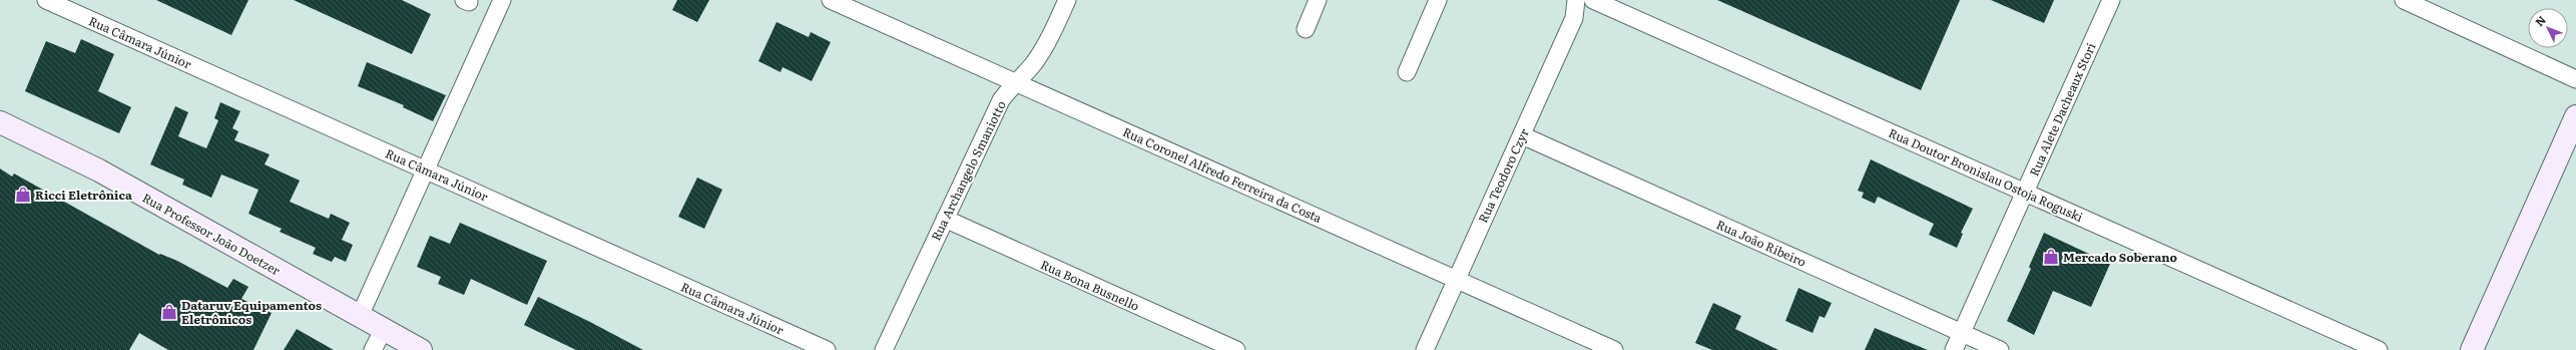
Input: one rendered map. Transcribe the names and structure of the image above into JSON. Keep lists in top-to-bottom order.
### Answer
{
  "streets": {
    "main road": ["Rua Professor João Doetzer"],
    "street": [
      "Rua Câmara Júnior",
      "Rua Alete Dacheaux Stori",
      "Rua Archangelo Smaniotto",
      "Rua Coronel Alfredo Ferreira da Costa",
      "Rua Doutor Bronislau Ostoja Roguski",
      "Rua Teodoro Czyr",
      "Rua João Ribeiro",
      "Rua Bona Busnello"
    ]
  },
  "crossings": [
    ["Rua Alete Dacheaux Stori", "Rua Doutor Bronislau Ostoja Roguski"],
    ["Rua Alete Dacheaux Stori", "Rua João Ribeiro"],
    ["Rua Archangelo Smaniotto", "Rua Coronel Alfredo Ferreira da Costa"],
    ["Rua Archangelo Smaniotto", "Rua Bona Busnello"],
    ["Rua Coronel Alfredo Ferreira da Costa", "Rua Teodoro Czyr"],
    ["Rua Teodoro Czyr", "Rua João Ribeiro"]
  ],
  "places": {
    "shop": ["Ricci Eletrônica", "Mercado Soberano", "Dataruv Equipamentos Eletrônicos"]
  },
  "north": "top left"
}
